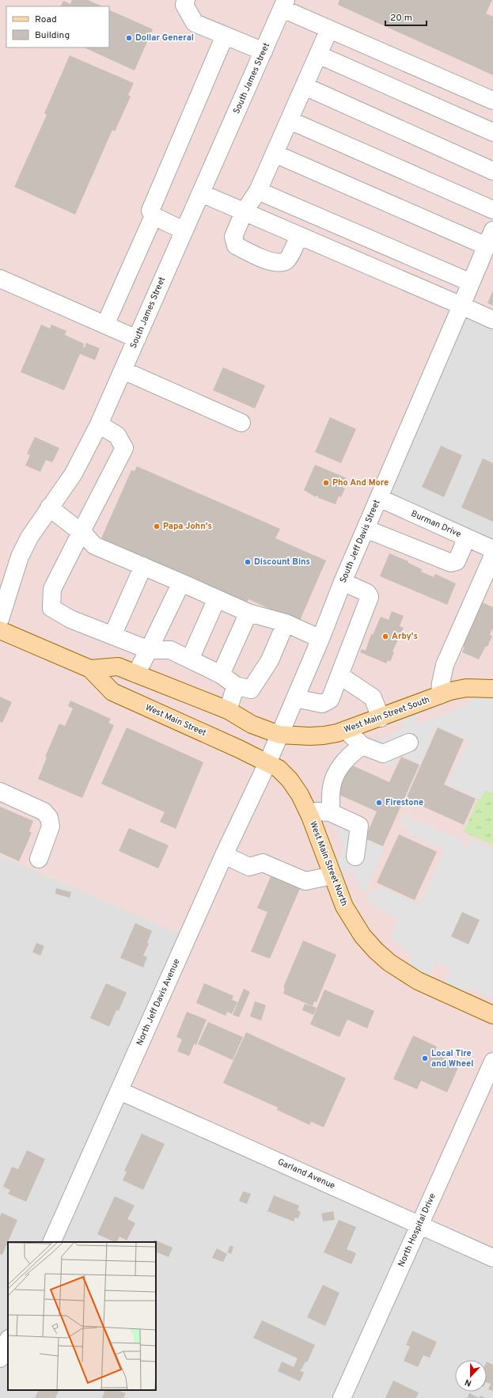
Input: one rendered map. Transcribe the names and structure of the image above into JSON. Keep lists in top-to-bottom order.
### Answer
{
  "streets": {
    "main road": ["West Main Street South", "West Main Street", "West Main Street North"],
    "street": [
      "South James Street",
      "Burman Drive",
      "South Jeff Davis Street",
      "North Jeff Davis Avenue",
      "Garland Avenue",
      "North Hospital Drive"
    ]
  },
  "crossings": [
    ["Burman Drive", "South Jeff Davis Street"],
    ["South Jeff Davis Street", "West Main Street South"],
    ["South Jeff Davis Street", "West Main Street"],
    ["South Jeff Davis Street", "West Main Street North"],
    ["South Jeff Davis Street", "North Jeff Davis Avenue"],
    ["West Main Street South", "West Main Street"],
    ["West Main Street", "West Main Street North"],
    ["West Main Street", "North Jeff Davis Avenue"],
    ["West Main Street North", "North Jeff Davis Avenue"],
    ["North Jeff Davis Avenue", "Garland Avenue"],
    ["Garland Avenue", "North Hospital Drive"]
  ],
  "places": [
    "Dollar General",
    "Pho And More",
    "Papa John's",
    "Discount Bins",
    "Arby's",
    "Firestone",
    "Local Tire and Wheel"
  ],
  "legend": ["Road", "Building"],
  "scale_bar": "20 m",
  "north": "bottom"
}
